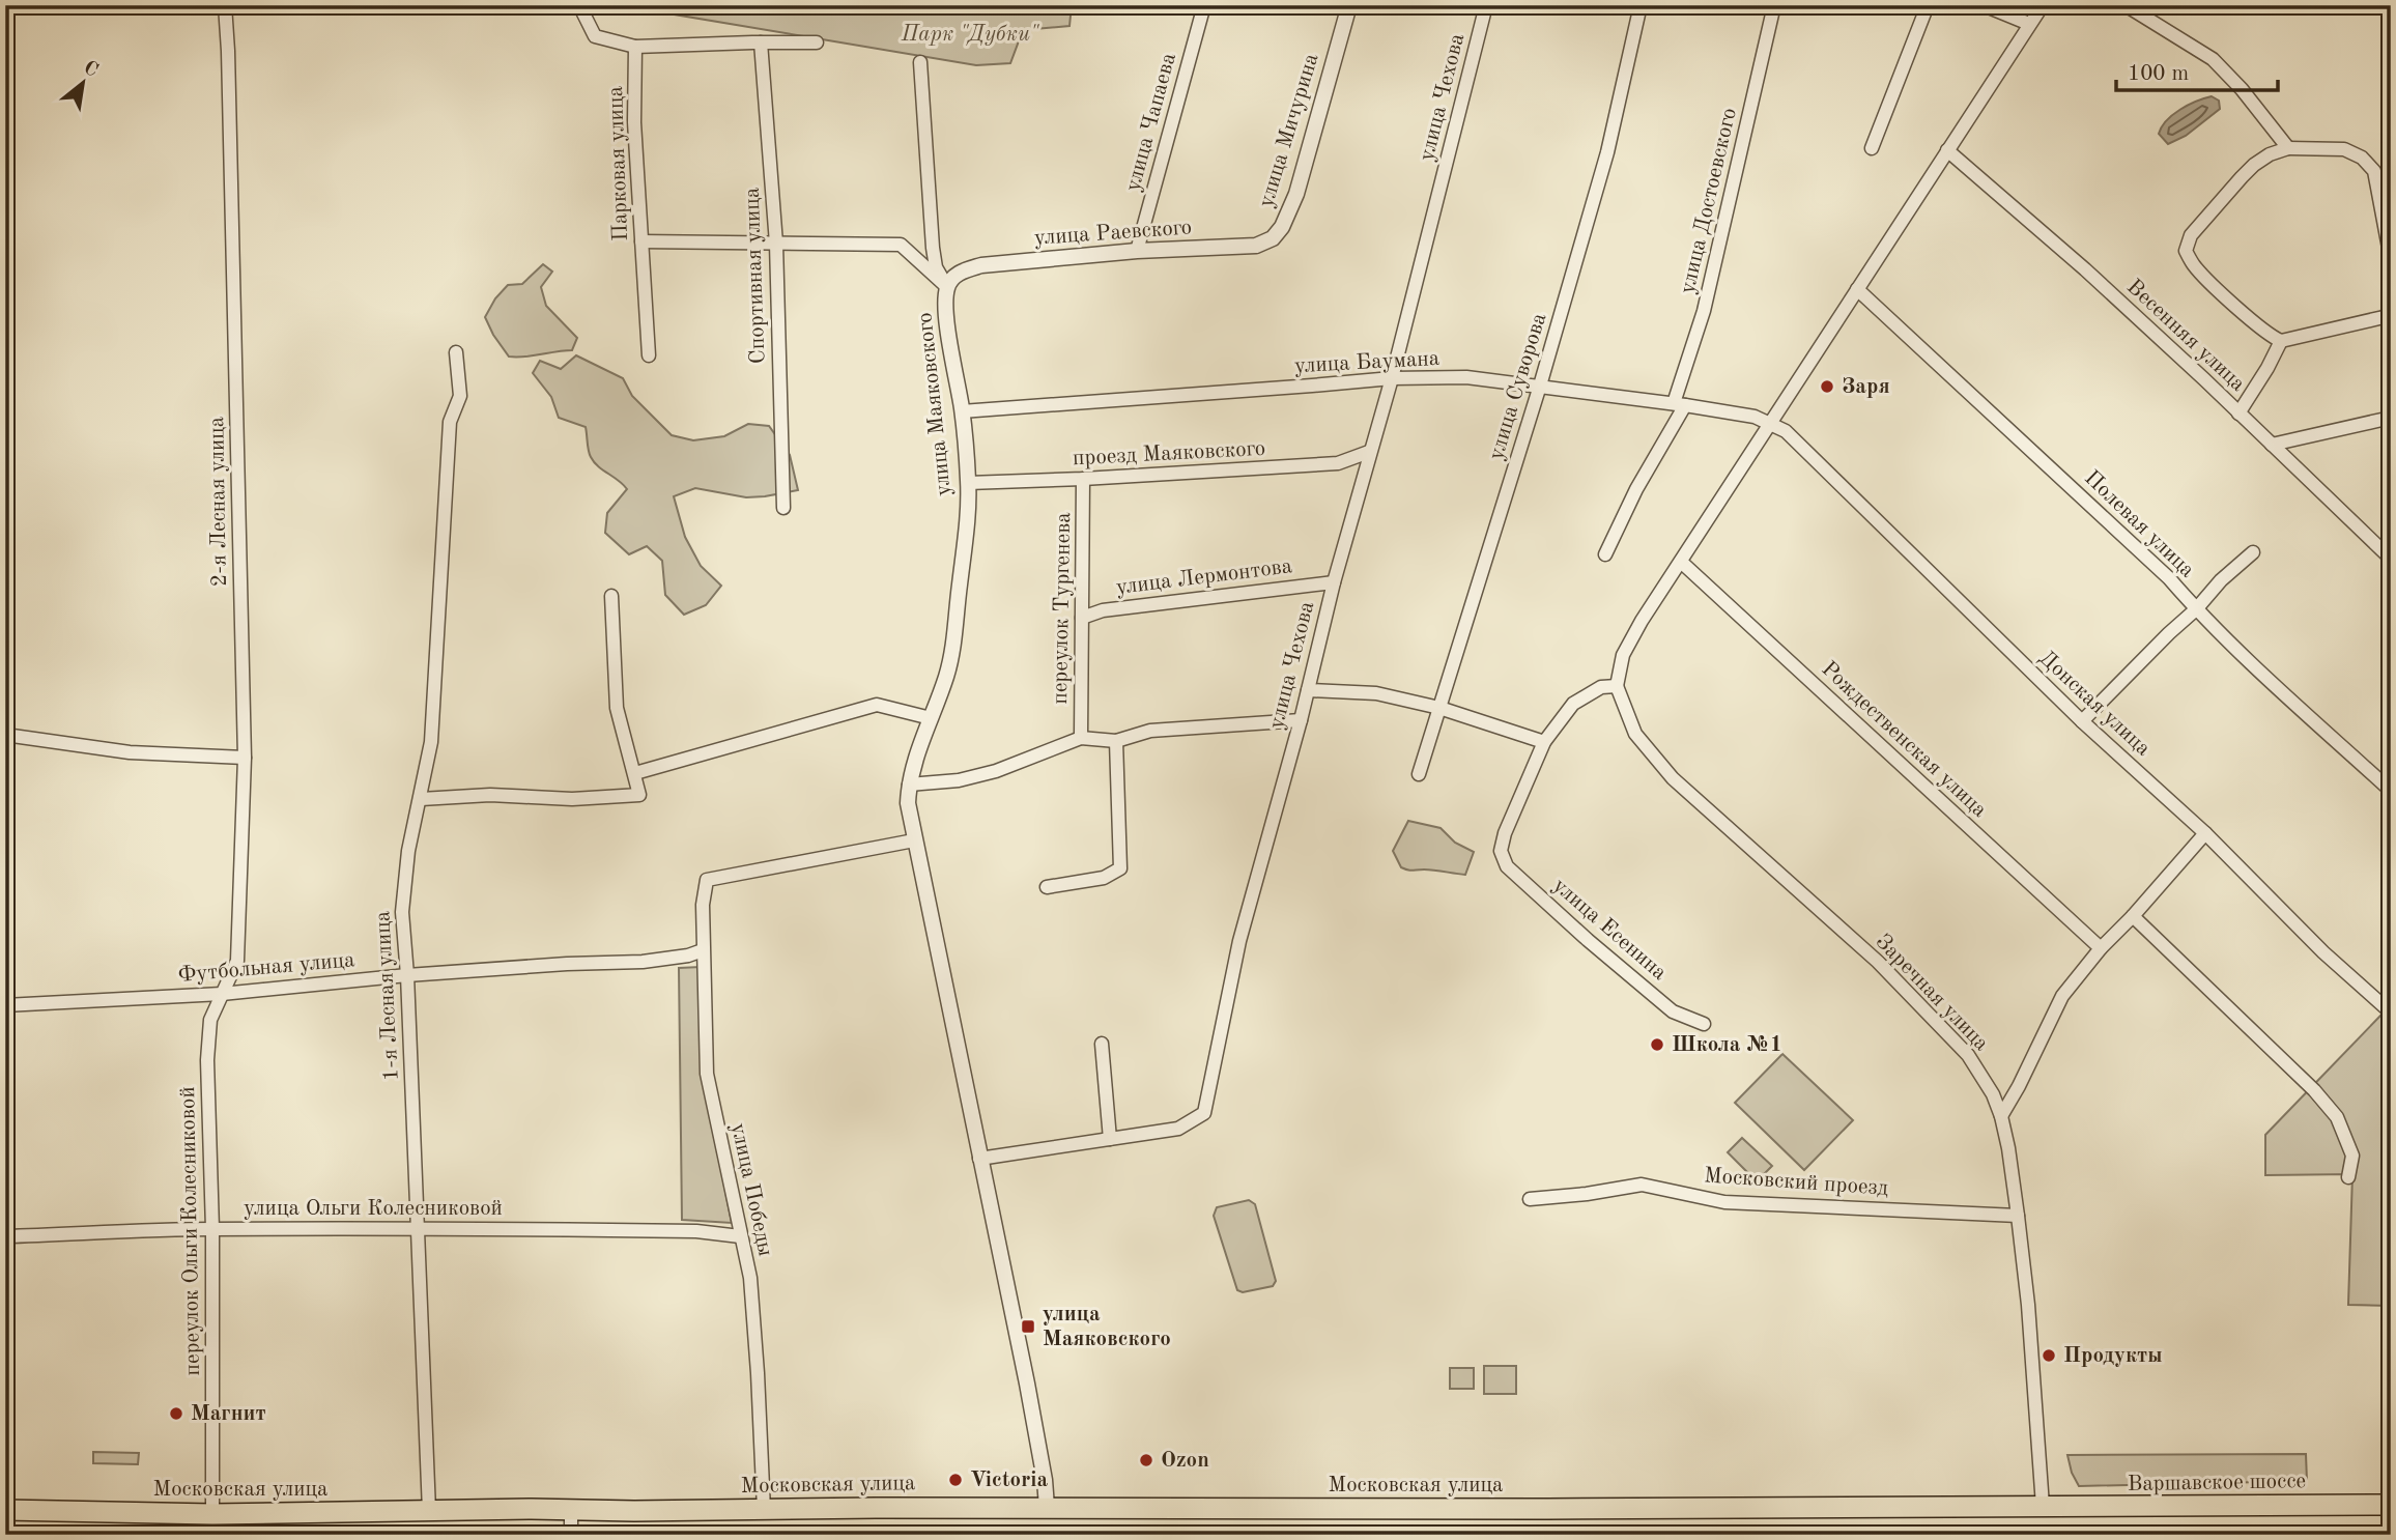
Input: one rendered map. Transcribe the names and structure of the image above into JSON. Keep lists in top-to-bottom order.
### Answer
{
  "streets": {
    "main road": ["Варшавское шоссе", "Московская улица"],
    "street": [
      "улица Чехова",
      "улица Чапаева",
      "улица Мичурина",
      "Парковая улица",
      "улица Достоевского",
      "улица Раевского",
      "Спортивная улица",
      "Весенняя улица",
      "улица Баумана",
      "улица Суворова",
      "улица Маяковского",
      "проезд Маяковского",
      "2-я Лесная улица",
      "Полевая улица",
      "улица Лермонтова",
      "переулок Тургенева",
      "Донская улица",
      "Рождественская улица",
      "улица Есенина",
      "Футбольная улица",
      "Заречная улица",
      "1-я Лесная улица",
      "Московский проезд",
      "улица Победы",
      "улица Ольги Колесниковой",
      "переулок Ольги Колесниковой"
    ]
  },
  "crossings": [
    ["улица Чехова", "улица Баумана"],
    ["улица Чехова", "улица Маяковского"],
    ["улица Чехова", "проезд Маяковского"],
    ["улица Чехова", "улица Лермонтова"],
    ["улица Чапаева", "улица Раевского"],
    ["улица Мичурина", "улица Раевского"],
    ["улица Достоевского", "улица Баумана"],
    ["улица Раевского", "улица Маяковского"],
    ["улица Баумана", "улица Суворова"],
    ["улица Баумана", "улица Маяковского"],
    ["улица Баумана", "Донская улица"],
    ["улица Маяковского", "проезд Маяковского"],
    ["улица Маяковского", "улица Победы"],
    ["улица Маяковского", "Московская улица"],
    ["проезд Маяковского", "переулок Тургенева"],
    ["2-я Лесная улица", "Футбольная улица"],
    ["2-я Лесная улица", "переулок Ольги Колесниковой"],
    ["улица Лермонтова", "переулок Тургенева"],
    ["Футбольная улица", "1-я Лесная улица"],
    ["Футбольная улица", "улица Победы"],
    ["Футбольная улица", "переулок Ольги Колесниковой"],
    ["Заречная улица", "Московский проезд"],
    ["Заречная улица", "Варшавское шоссе"],
    ["Заречная улица", "Московская улица"],
    ["1-я Лесная улица", "улица Ольги Колесниковой"],
    ["1-я Лесная улица", "Московская улица"],
    ["улица Победы", "улица Ольги Колесниковой"],
    ["улица Победы", "Московская улица"],
    ["улица Ольги Колесниковой", "переулок Ольги Колесниковой"],
    ["переулок Ольги Колесниковой", "Московская улица"],
    ["Варшавское шоссе", "Московская улица"]
  ],
  "parks": ["Парк \"Дубки\""],
  "places": {
    "other": [
      "Заря",
      "Школа №1",
      "Продукты",
      "Магнит",
      "Ozon",
      "Victoria"
    ],
    "transit": ["улица Маяковского"]
  },
  "scale_bar": "100 m",
  "north": "top right"
}
